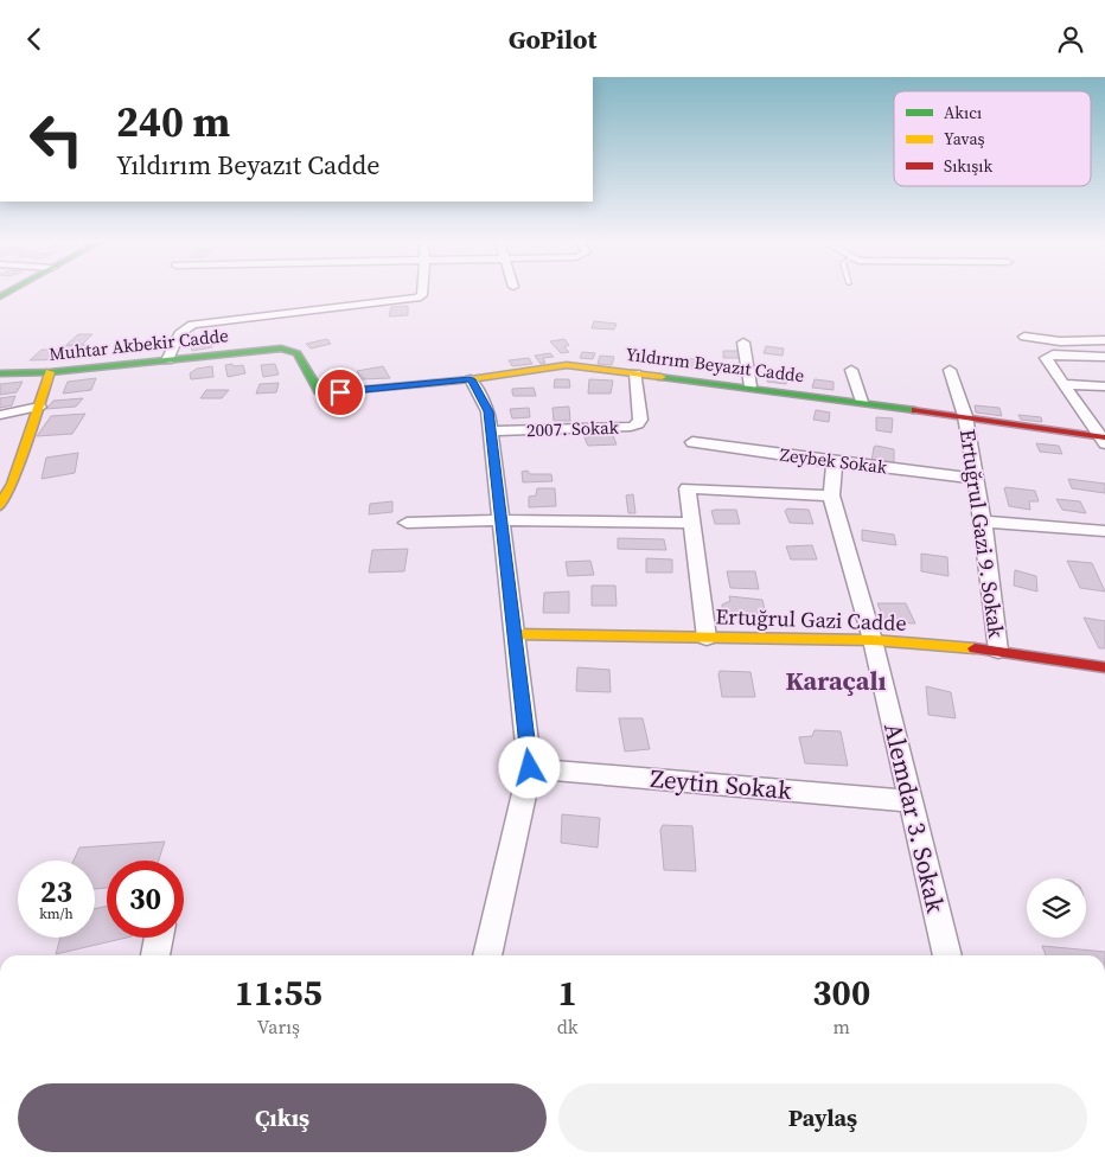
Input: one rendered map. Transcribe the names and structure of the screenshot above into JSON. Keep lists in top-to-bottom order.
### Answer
{
  "streets": {
    "street": [
      "Muhtar Akbekir Cadde",
      "Yıldırım Beyazıt Cadde",
      "2007. Sokak",
      "Zeybek Sokak",
      "Ertuğrul Gazi 9. Sokak",
      "Ertuğrul Gazi Cadde",
      "Zeytin Sokak",
      "Alemdar 3. Sokak"
    ]
  },
  "crossings": [
    ["Muhtar Akbekir Cadde", "Yıldırım Beyazıt Cadde"],
    ["Yıldırım Beyazıt Cadde", "2007. Sokak"],
    ["Yıldırım Beyazıt Cadde", "Ertuğrul Gazi 9. Sokak"],
    ["Zeybek Sokak", "Ertuğrul Gazi 9. Sokak"],
    ["Ertuğrul Gazi 9. Sokak", "Ertuğrul Gazi Cadde"],
    ["Ertuğrul Gazi Cadde", "Alemdar 3. Sokak"],
    ["Zeytin Sokak", "Alemdar 3. Sokak"]
  ],
  "districts": ["Karaçalı"],
  "legend": ["Akıcı", "Yavaş", "Sıkışık"],
  "page": {
    "header": "GoPilot",
    "turn": ["240 m", "Yıldırım Beyazıt Cadde"],
    "speed": "23 km/h",
    "limit": "30",
    "eta": [
      "11:55",
      "Varış",
      "1",
      "dk",
      "300",
      "m"
    ],
    "buttons": ["Çıkış", "Paylaş"]
  }
}
